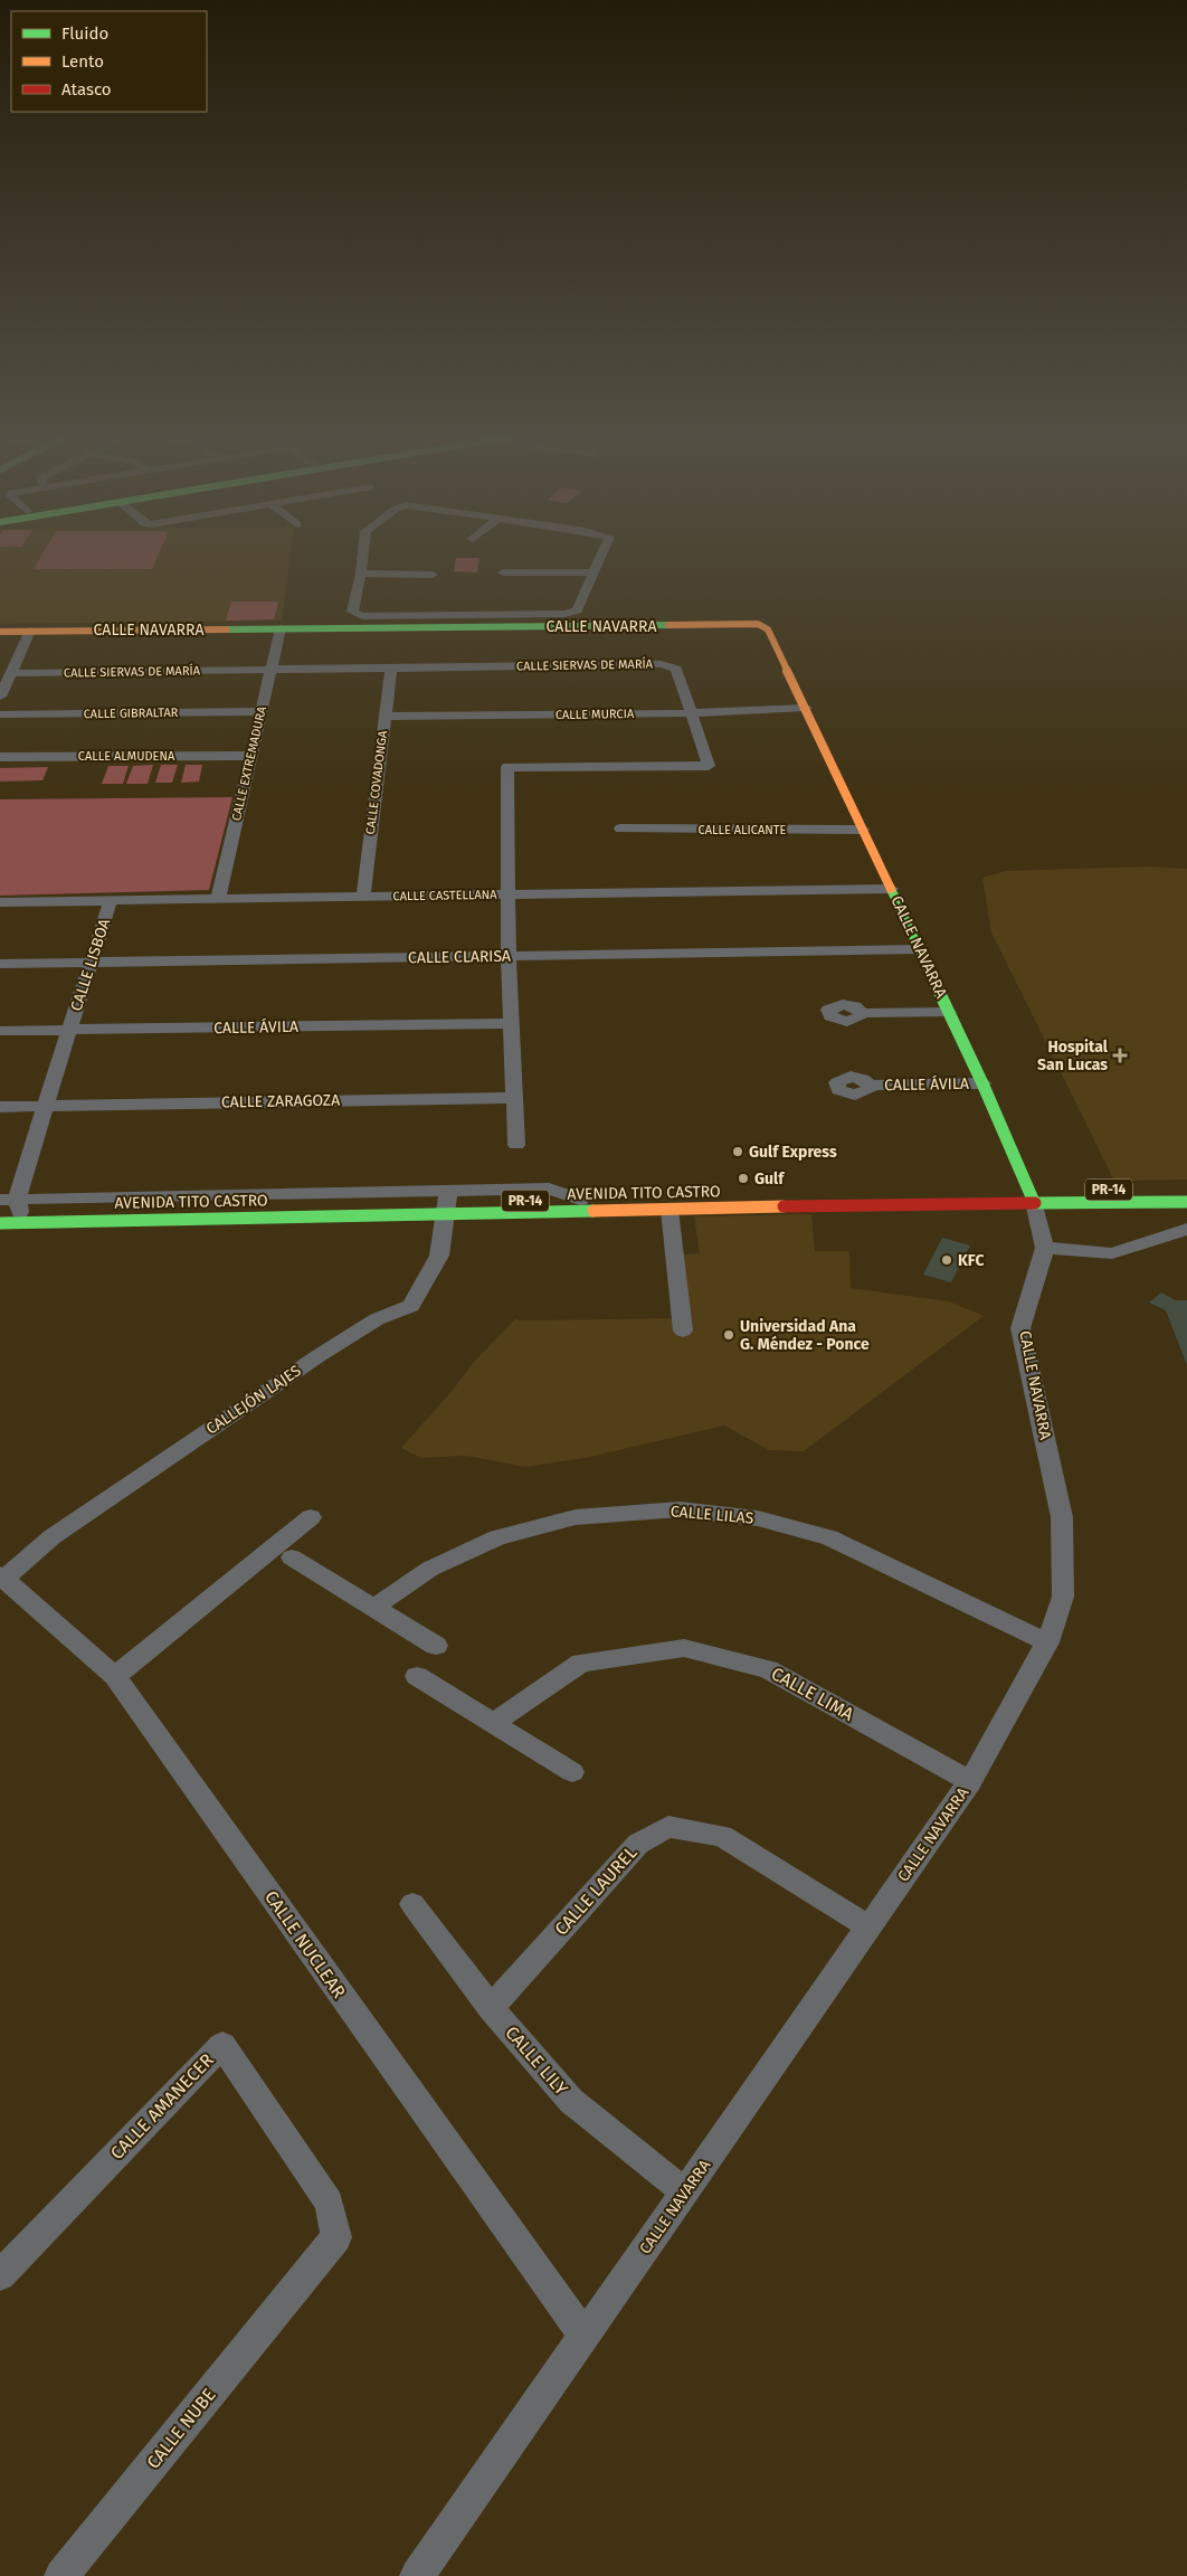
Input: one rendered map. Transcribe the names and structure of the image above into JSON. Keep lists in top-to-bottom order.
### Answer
{
  "streets": {
    "street": [
      "CALLE NAVARRA",
      "CALLE SIERVAS DE MARÍA",
      "CALLE GIBRALTAR",
      "CALLE MURCIA",
      "CALLE ALMUDENA",
      "CALLE EXTREMADURA",
      "CALLE COVADONGA",
      "CALLE ALICANTE",
      "CALLE CASTELLANA",
      "CALLE CLARISA",
      "CALLE LISBOA",
      "CALLE ÁVILA",
      "CALLE ZARAGOZA",
      "PR-14",
      "AVENIDA TITO CASTRO",
      "CALLEJÓN LAJES",
      "CALLE LILAS",
      "CALLE LIMA",
      "CALLE LAUREL",
      "CALLE NUCLEAR",
      "CALLE LILY",
      "CALLE AMANECER",
      "CALLE NUBE"
    ]
  },
  "crossings": [
    ["CALLE NAVARRA", "CALLE MURCIA"],
    ["CALLE NAVARRA", "CALLE EXTREMADURA"],
    ["CALLE NAVARRA", "CALLE ALICANTE"],
    ["CALLE NAVARRA", "CALLE CASTELLANA"],
    ["CALLE NAVARRA", "CALLE CLARISA"],
    ["CALLE NAVARRA", "CALLE ÁVILA"],
    ["CALLE NAVARRA", "AVENIDA TITO CASTRO"],
    ["CALLE NAVARRA", "CALLE LILAS"],
    ["CALLE NAVARRA", "CALLE LIMA"],
    ["CALLE NAVARRA", "CALLE LAUREL"],
    ["CALLE NAVARRA", "CALLE NUCLEAR"],
    ["CALLE NAVARRA", "CALLE LILY"],
    ["CALLE SIERVAS DE MARÍA", "CALLE MURCIA"],
    ["CALLE SIERVAS DE MARÍA", "CALLE EXTREMADURA"],
    ["CALLE SIERVAS DE MARÍA", "CALLE COVADONGA"],
    ["CALLE SIERVAS DE MARÍA", "CALLE CASTELLANA"],
    ["CALLE SIERVAS DE MARÍA", "CALLE CLARISA"],
    ["CALLE SIERVAS DE MARÍA", "CALLE ÁVILA"],
    ["CALLE SIERVAS DE MARÍA", "CALLE ZARAGOZA"],
    ["CALLE GIBRALTAR", "CALLE EXTREMADURA"],
    ["CALLE MURCIA", "CALLE COVADONGA"],
    ["CALLE ALMUDENA", "CALLE EXTREMADURA"],
    ["CALLE EXTREMADURA", "CALLE CASTELLANA"],
    ["CALLE COVADONGA", "CALLE CASTELLANA"],
    ["CALLE CASTELLANA", "CALLE LISBOA"],
    ["CALLE CLARISA", "CALLE LISBOA"],
    ["CALLE LISBOA", "CALLE ÁVILA"],
    ["AVENIDA TITO CASTRO", "CALLEJÓN LAJES"],
    ["CALLEJÓN LAJES", "CALLE NUCLEAR"],
    ["CALLE LAUREL", "CALLE LILY"],
    ["CALLE AMANECER", "CALLE NUBE"]
  ],
  "places": {
    "health": ["Hospital San Lucas"],
    "other": [
      "Gulf Express",
      "Gulf",
      "KFC",
      "Universidad Ana G. Méndez - Ponce"
    ]
  },
  "legend": ["Fluido", "Lento", "Atasco"]
}
